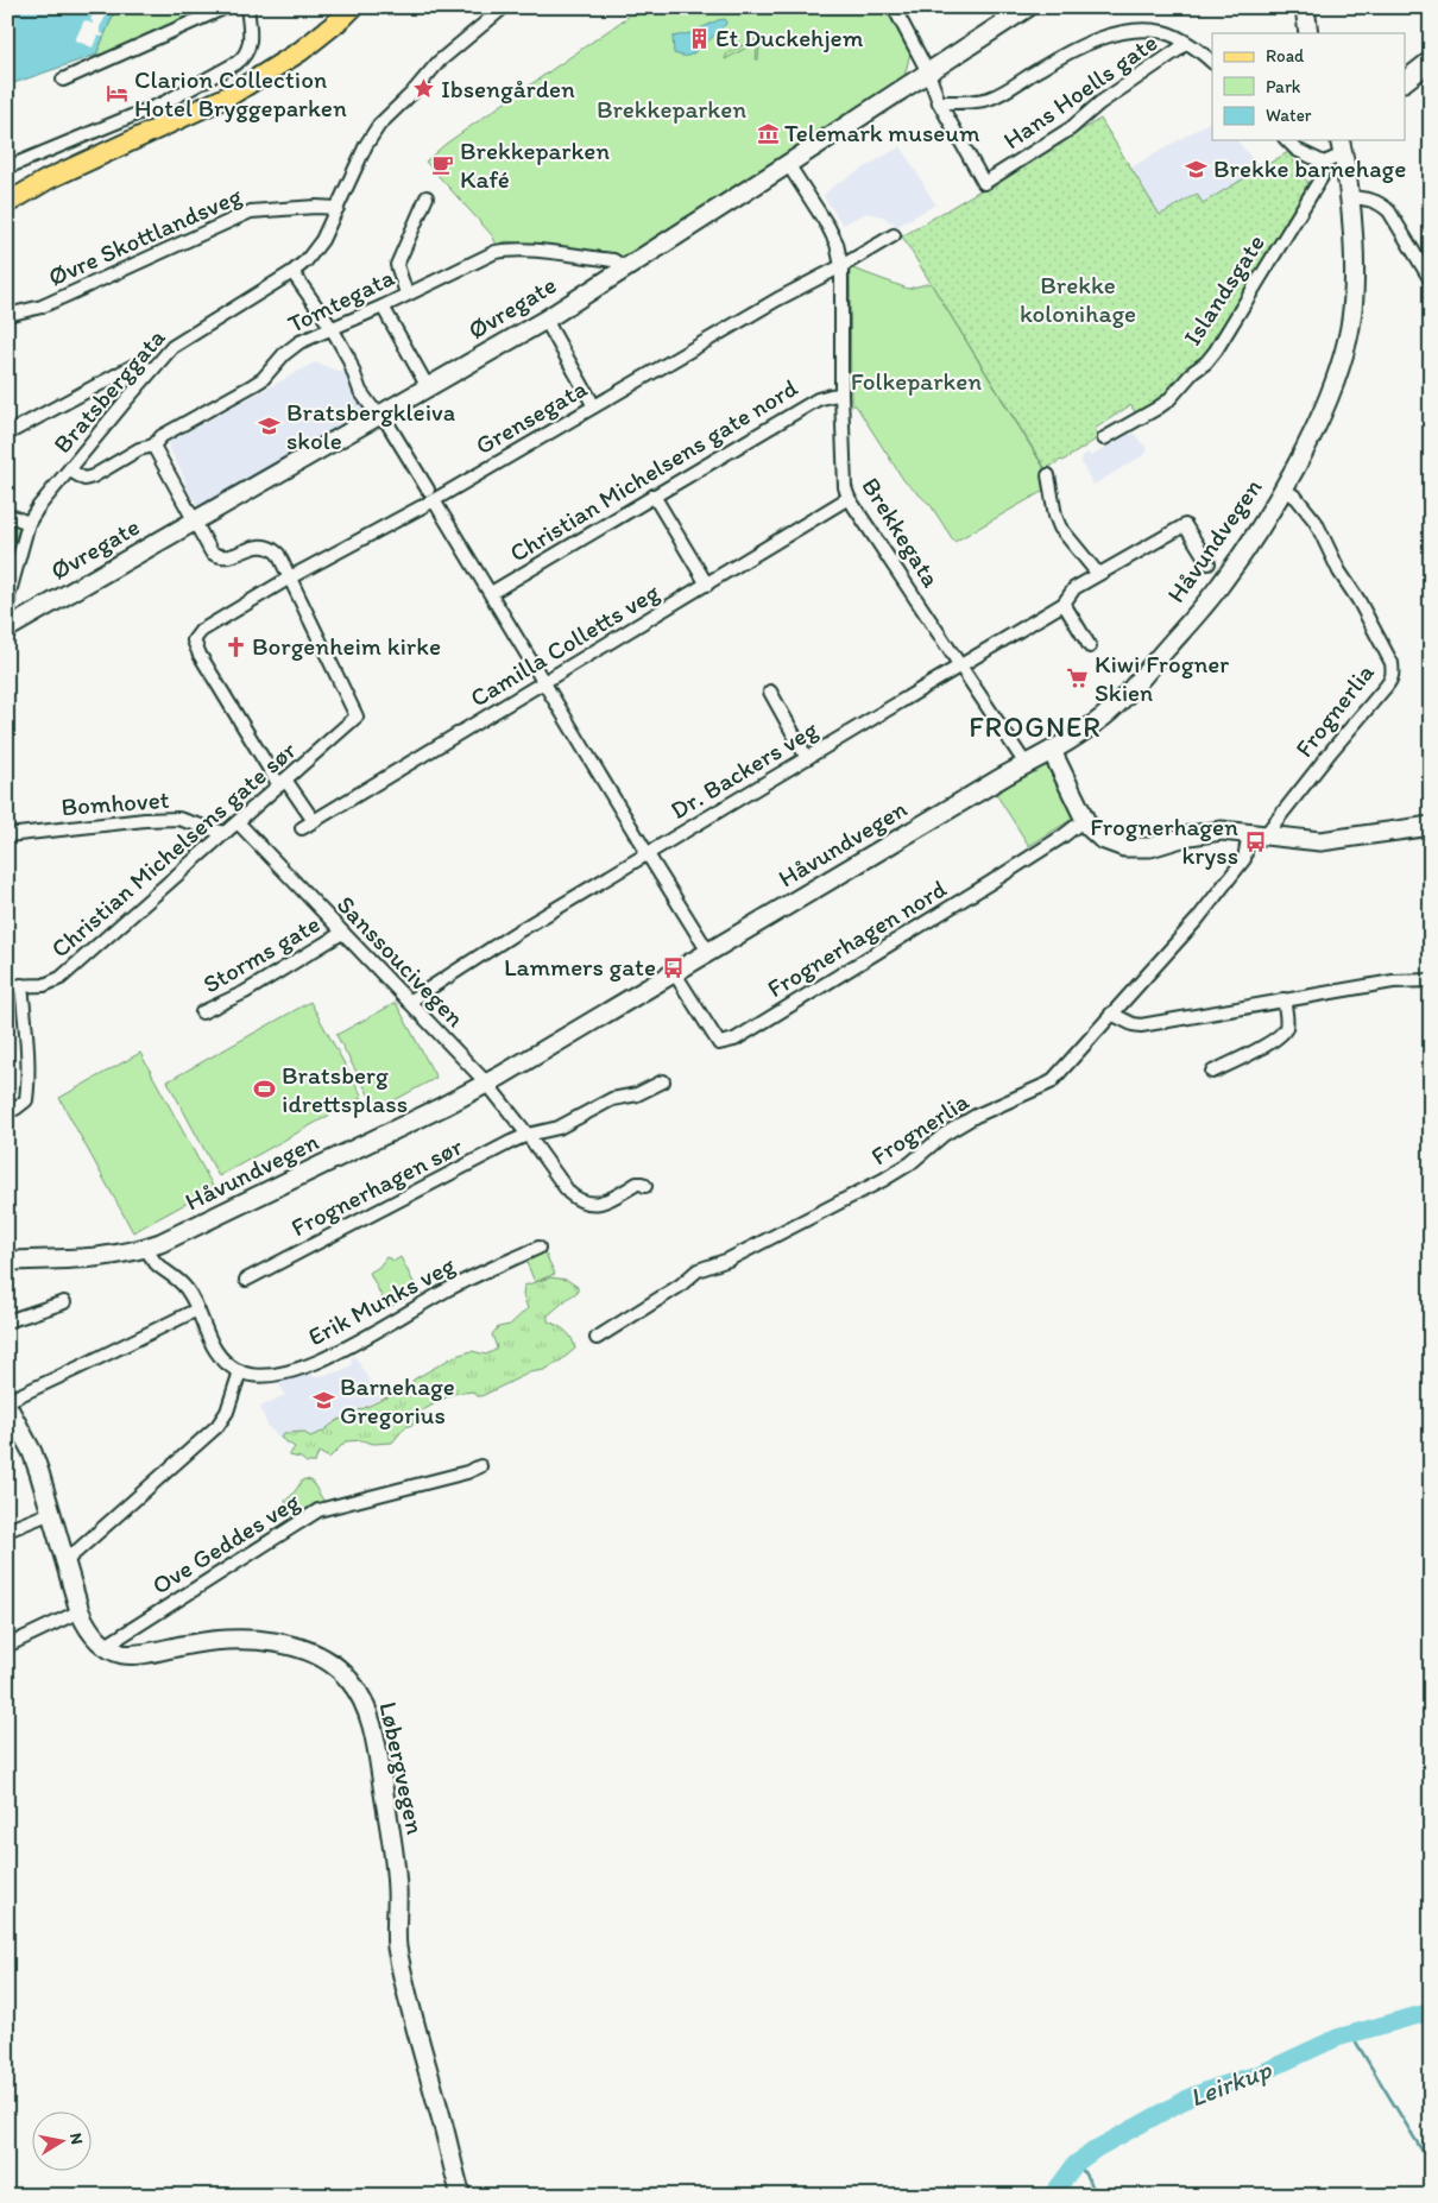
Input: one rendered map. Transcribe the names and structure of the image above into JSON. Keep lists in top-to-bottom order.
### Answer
{
  "streets": {
    "main road": ["Øvregate", "Håvundvegen", "Løbergvegen"],
    "street": [
      "Hans Hoells gate",
      "Øvre Skottlandsveg",
      "Islandsgate",
      "Tomtegata",
      "Bratsberggata",
      "Grensegata",
      "Christian Michelsens gate nord",
      "Brekkegata",
      "Camilla Colletts veg",
      "Frognerlia",
      "Dr. Backers veg",
      "Bomhovet",
      "Christian Michelsens gate sør",
      "Frognerhagen nord",
      "Storms gate",
      "Sanssoucivegen",
      "Frognerhagen sør",
      "Erik Munks veg",
      "Ove Geddes veg"
    ]
  },
  "crossings": [
    ["Hans Hoells gate", "Øvregate"],
    ["Øvre Skottlandsveg", "Bratsberggata"],
    ["Tomtegata", "Øvregate"],
    ["Tomtegata", "Bratsberggata"],
    ["Øvregate", "Bratsberggata"],
    ["Øvregate", "Brekkegata"],
    ["Grensegata", "Brekkegata"],
    ["Grensegata", "Christian Michelsens gate sør"],
    ["Christian Michelsens gate nord", "Brekkegata"],
    ["Brekkegata", "Håvundvegen"],
    ["Brekkegata", "Camilla Colletts veg"],
    ["Brekkegata", "Dr. Backers veg"],
    ["Håvundvegen", "Frognerlia"],
    ["Håvundvegen", "Frognerhagen nord"],
    ["Håvundvegen", "Sanssoucivegen"],
    ["Dr. Backers veg", "Sanssoucivegen"],
    ["Bomhovet", "Christian Michelsens gate sør"],
    ["Christian Michelsens gate sør", "Sanssoucivegen"],
    ["Storms gate", "Sanssoucivegen"],
    ["Sanssoucivegen", "Frognerhagen sør"],
    ["Ove Geddes veg", "Løbergvegen"]
  ],
  "districts": ["FROGNER"],
  "water": ["Leirkup"],
  "parks": ["Brekkeparken", "Brekke kolonihage", "Folkeparken"],
  "places": {
    "building": ["Et Duckehjem"],
    "place": ["Ibsengården"],
    "hotel": ["Clarion Collection Hotel Bryggeparken"],
    "museum": ["Telemark museum"],
    "cafe": ["Brekkeparken Kafé"],
    "school or university": ["Brekke barnehage", "Bratsbergkleiva skole", "Barnehage Gregorius"],
    "church": ["Borgenheim kirke"],
    "supermarket": ["Kiwi Frogner Skien"],
    "bus stop": ["Frognerhagen kryss", "Lammers gate"],
    "sports": ["Bratsberg idrettsplass"]
  },
  "legend": ["Road", "Park", "Water"],
  "north": "right"
}
